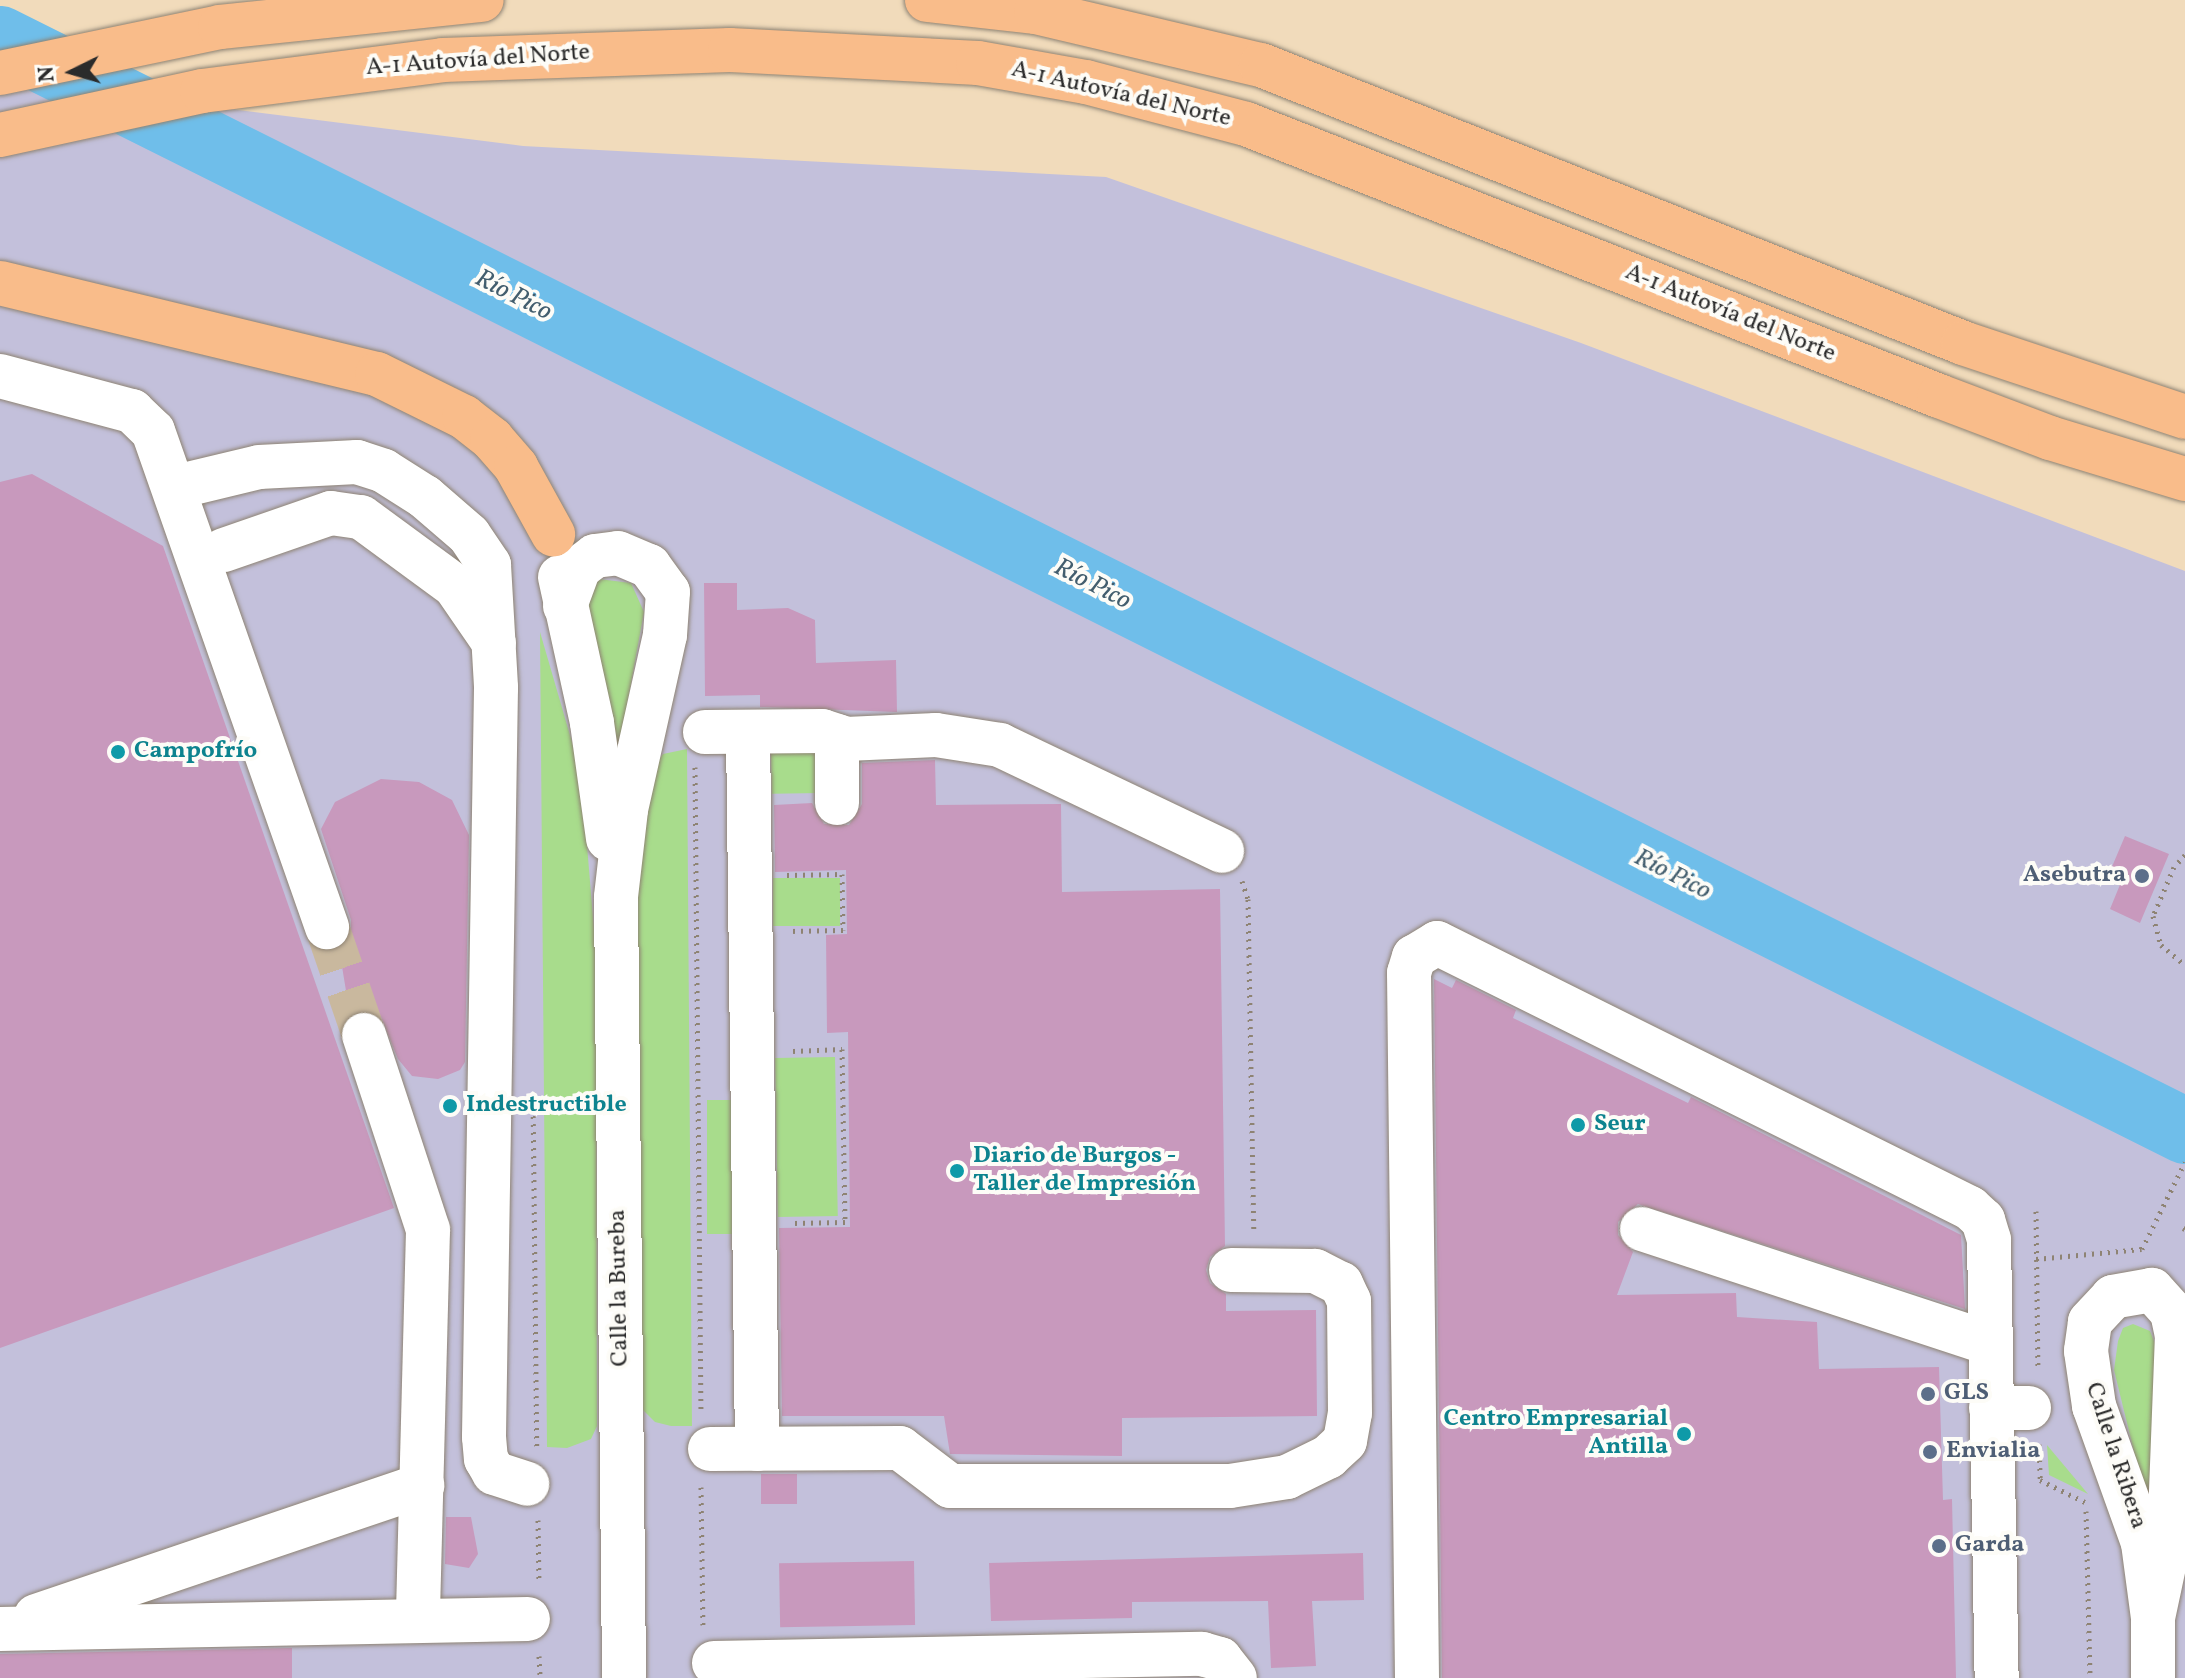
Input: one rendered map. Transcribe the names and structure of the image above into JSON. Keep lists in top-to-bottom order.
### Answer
{
  "streets": {
    "highway": ["A-1 Autovía del Norte"],
    "street": ["Calle la Bureba", "Calle la Ribera"]
  },
  "water": ["Río Pico"],
  "places": [
    "Campofrío",
    "Asebutra",
    "Indestructible",
    "Seur",
    "Diario de Burgos - Taller de Impresión",
    "GLS",
    "Centro Empresarial Antilla",
    "Envialia",
    "Garda"
  ],
  "north": "left"
}
